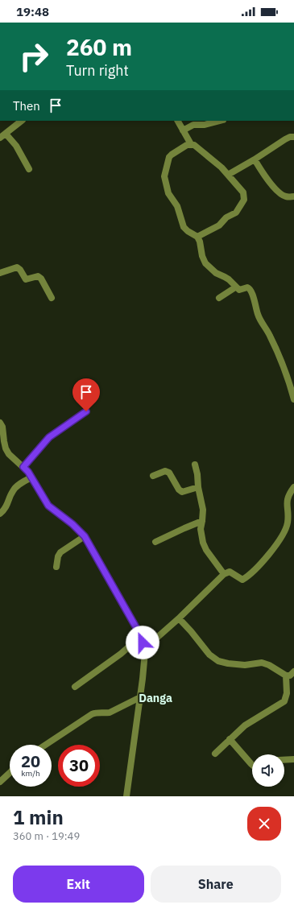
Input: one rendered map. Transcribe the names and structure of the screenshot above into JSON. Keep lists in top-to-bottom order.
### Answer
{
  "districts": ["Danga"],
  "page": {
    "status": "19:48",
    "turn": ["260 m", "Turn right"],
    "then": "Then",
    "speed": "20 km/h",
    "limit": "30",
    "heading": ["1 min", "360 m · 19:49"],
    "buttons": ["Exit", "Share"]
  }
}
